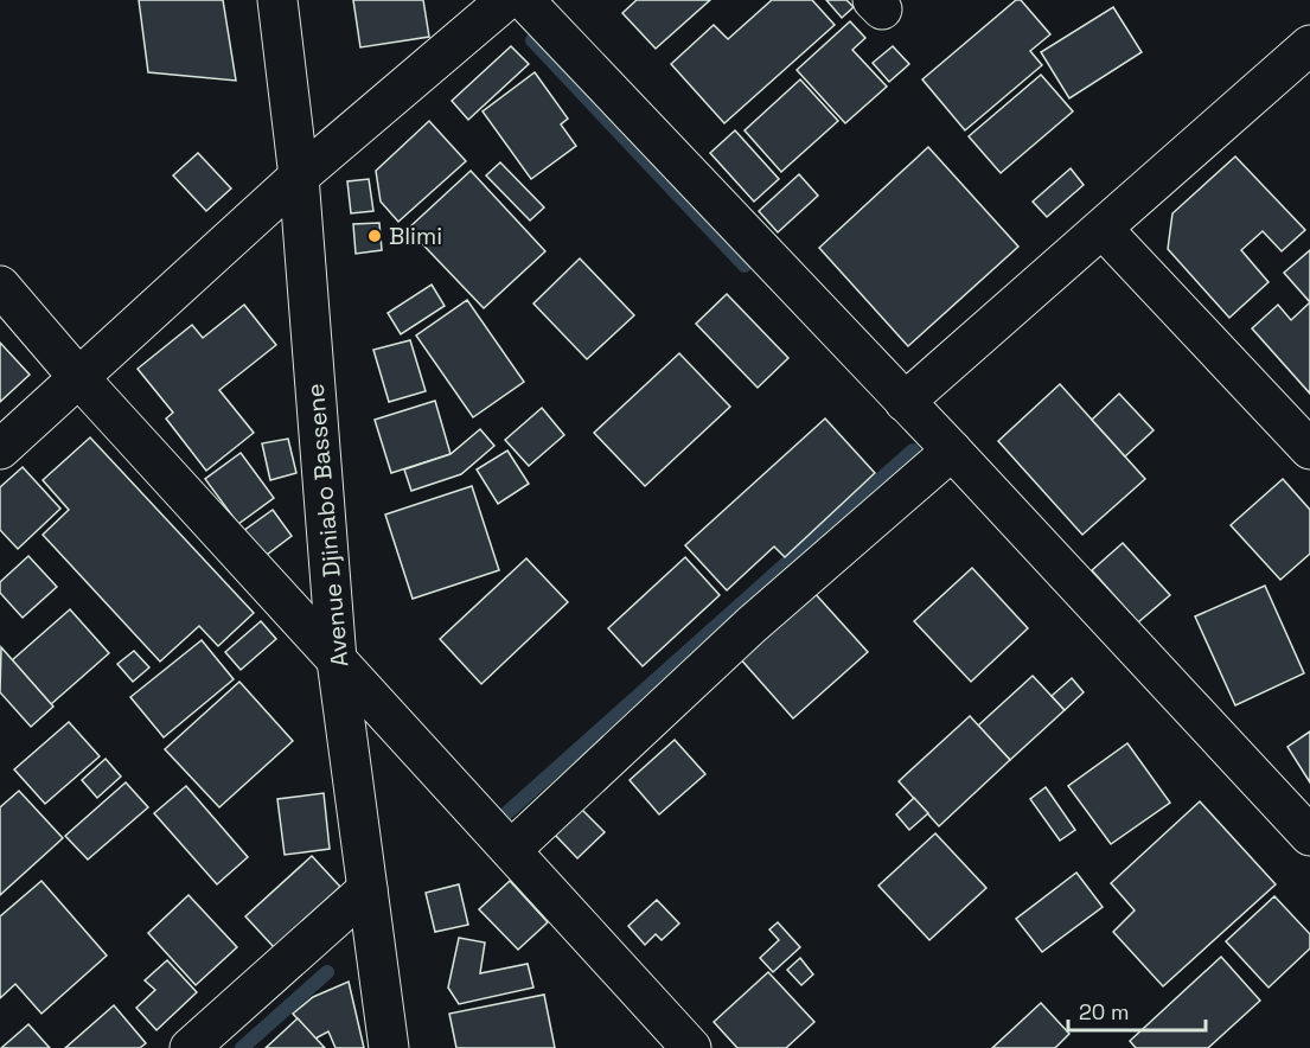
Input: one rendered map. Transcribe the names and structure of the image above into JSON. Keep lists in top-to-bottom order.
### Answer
{
  "streets": {
    "street": ["Avenue Djiniabo Bassene"]
  },
  "places": ["Blimi"],
  "scale_bar": "20 m"
}
